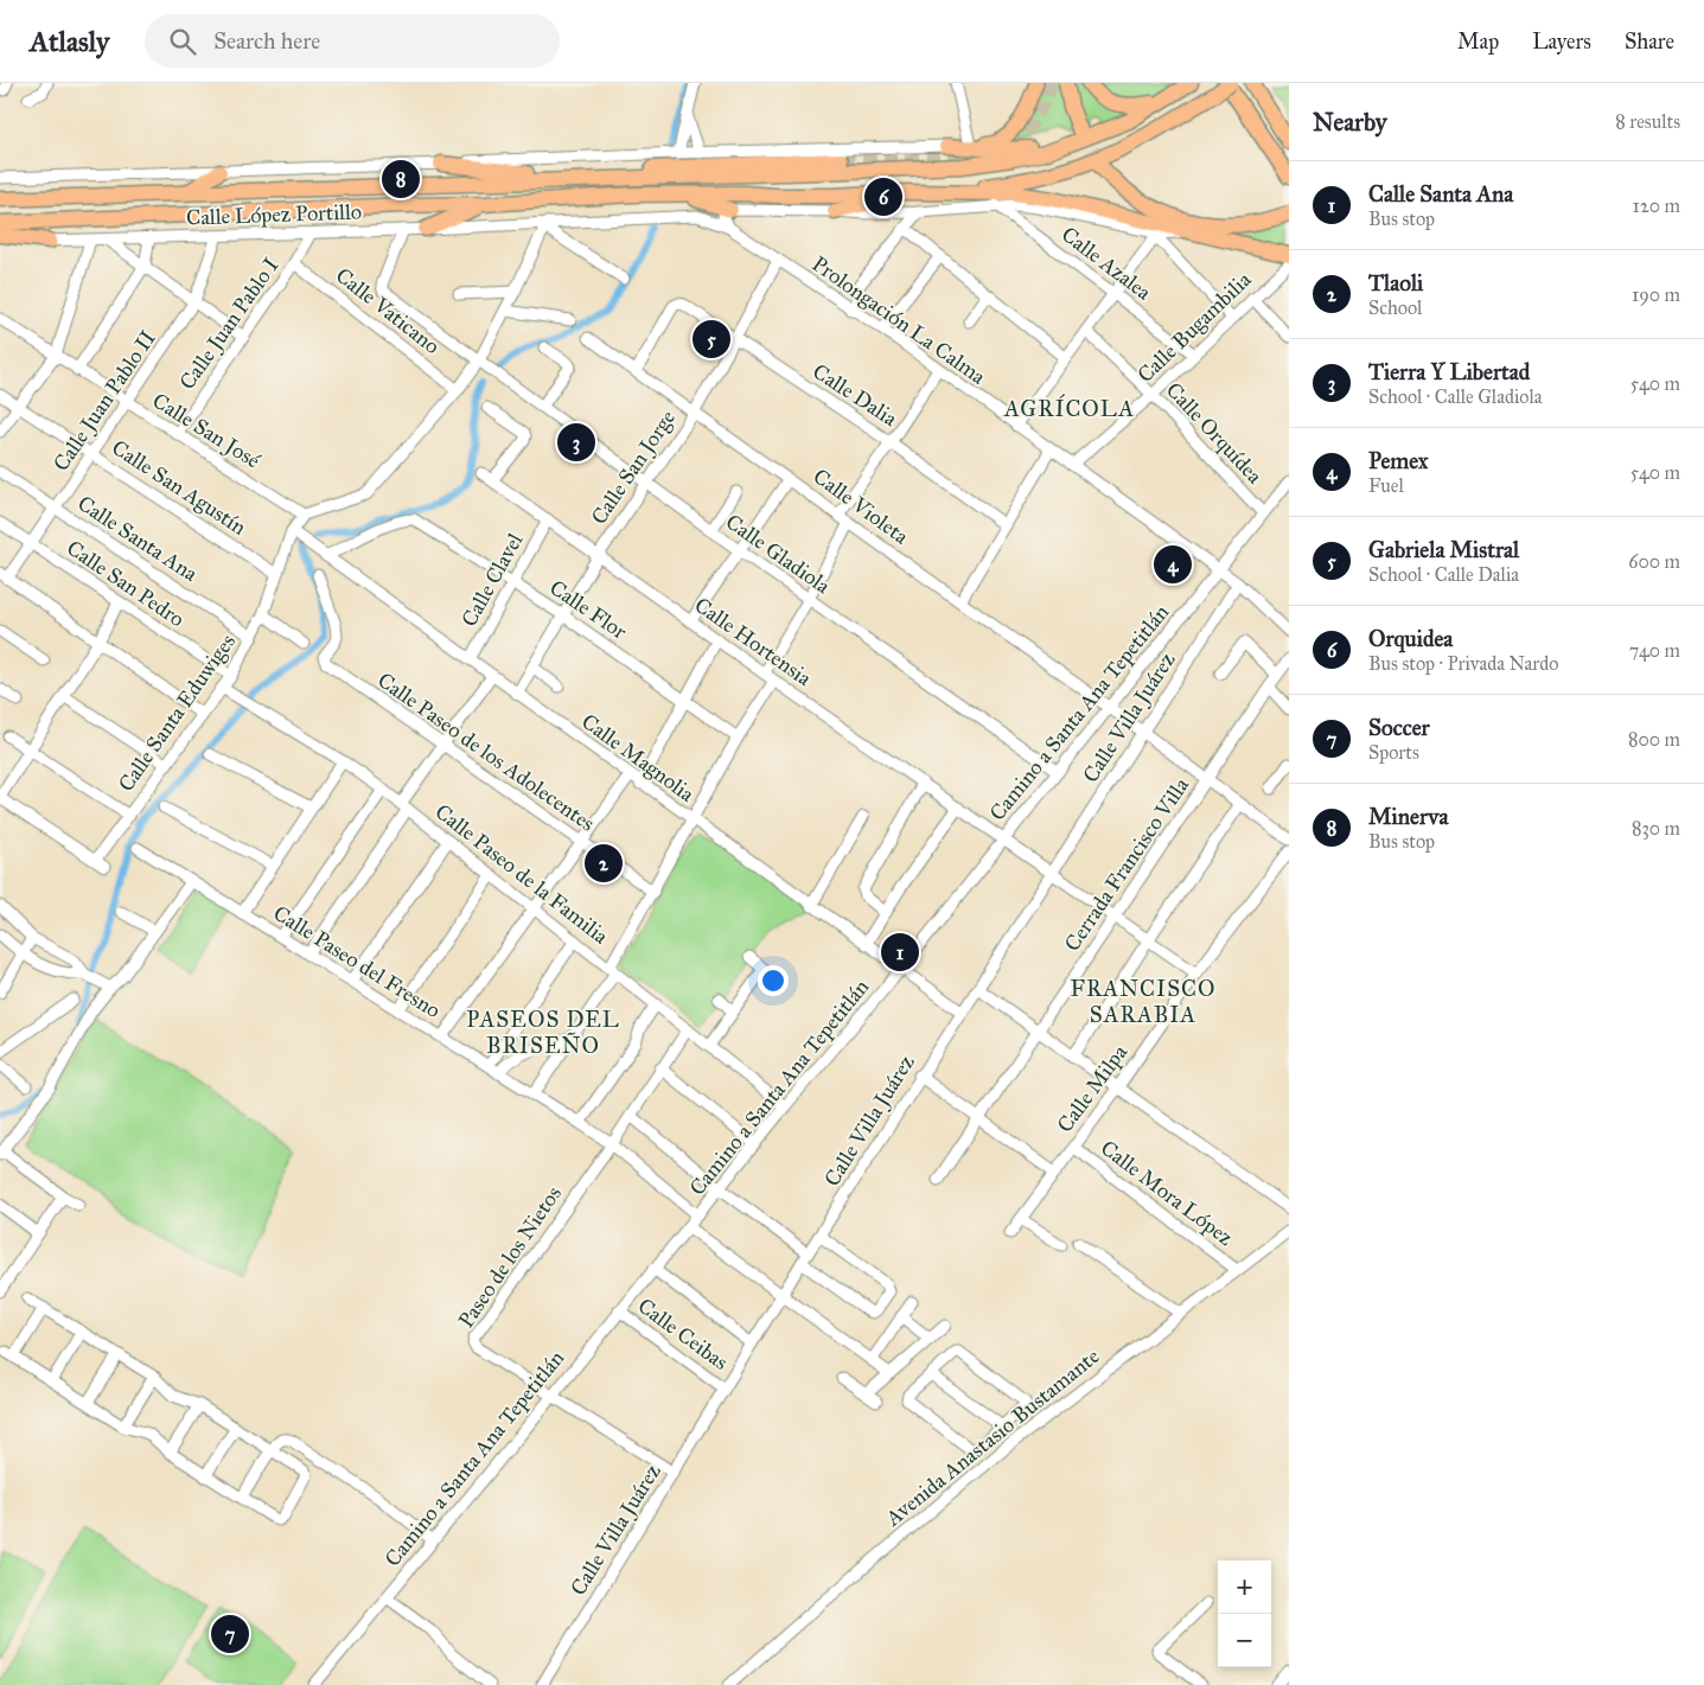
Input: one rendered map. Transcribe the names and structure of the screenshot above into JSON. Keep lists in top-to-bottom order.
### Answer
{
  "streets": {
    "street": [
      "Calle López Portillo",
      "Calle Azalea",
      "Calle Vaticano",
      "Prolongación La Calma",
      "Calle Juan Pablo I",
      "Calle Bugambilia",
      "Calle Dalia",
      "Calle Juan Pablo II",
      "Calle San José",
      "Calle Orquídea",
      "Calle San Jorge",
      "Calle San Agustín",
      "Calle Violeta",
      "Calle Santa Ana",
      "Calle Gladiola",
      "Calle Clavel",
      "Calle San Pedro",
      "Calle Flor",
      "Calle Hortensia",
      "Calle Santa Eduwiges",
      "Camino a Santa Ana Tepetitlán",
      "Calle Villa Juárez",
      "Calle Paseo de los Adolecentes",
      "Calle Magnolia",
      "Cerrada Francisco Villa",
      "Calle Paseo de la Familia",
      "Calle Paseo del Fresno",
      "Calle Milpa",
      "Calle Mora López",
      "Paseo de los Nietos",
      "Calle Ceibas",
      "Avenida Anastasio Bustamante"
    ]
  },
  "crossings": [
    ["Calle López Portillo", "Prolongación La Calma"],
    ["Calle López Portillo", "Calle Juan Pablo I"],
    ["Calle López Portillo", "Calle Juan Pablo II"],
    ["Calle López Portillo", "Calle Gladiola"],
    ["Calle Azalea", "Calle Bugambilia"],
    ["Calle Vaticano", "Calle Juan Pablo I"],
    ["Prolongación La Calma", "Calle Bugambilia"],
    ["Prolongación La Calma", "Calle San Jorge"],
    ["Prolongación La Calma", "Camino a Santa Ana Tepetitlán"],
    ["Prolongación La Calma", "Calle Villa Juárez"],
    ["Calle Juan Pablo I", "Calle San José"],
    ["Calle Bugambilia", "Calle Orquídea"],
    ["Calle Dalia", "Calle San Jorge"],
    ["Calle Dalia", "Calle Violeta"],
    ["Calle Juan Pablo II", "Calle San José"],
    ["Calle Juan Pablo II", "Calle San Agustín"],
    ["Calle Juan Pablo II", "Calle Santa Ana"],
    ["Calle Juan Pablo II", "Calle San Pedro"],
    ["Calle San José", "Calle Santa Eduwiges"],
    ["Calle Orquídea", "Camino a Santa Ana Tepetitlán"],
    ["Calle San Jorge", "Calle Violeta"],
    ["Calle San Jorge", "Calle Gladiola"],
    ["Calle San Jorge", "Calle Flor"],
    ["Calle San Jorge", "Calle Hortensia"],
    ["Calle San Jorge", "Calle Magnolia"],
    ["Calle San Agustín", "Calle Santa Eduwiges"],
    ["Calle Violeta", "Camino a Santa Ana Tepetitlán"],
    ["Calle Violeta", "Calle Villa Juárez"],
    ["Calle Violeta", "Cerrada Francisco Villa"],
    ["Calle Santa Ana", "Calle Santa Eduwiges"],
    ["Calle Gladiola", "Camino a Santa Ana Tepetitlán"],
    ["Calle Clavel", "Calle Flor"],
    ["Calle Clavel", "Calle Hortensia"],
    ["Calle Clavel", "Calle Magnolia"],
    ["Calle San Pedro", "Calle Santa Eduwiges"],
    ["Calle Flor", "Calle Magnolia"],
    ["Calle Hortensia", "Camino a Santa Ana Tepetitlán"],
    ["Calle Hortensia", "Calle Villa Juárez"],
    ["Calle Hortensia", "Cerrada Francisco Villa"],
    ["Calle Hortensia", "Calle Milpa"],
    ["Calle Santa Eduwiges", "Calle Magnolia"],
    ["Calle Santa Eduwiges", "Calle Paseo de la Familia"],
    ["Camino a Santa Ana Tepetitlán", "Calle Magnolia"],
    ["Camino a Santa Ana Tepetitlán", "Calle Paseo de la Familia"],
    ["Camino a Santa Ana Tepetitlán", "Calle Paseo del Fresno"],
    ["Camino a Santa Ana Tepetitlán", "Paseo de los Nietos"],
    ["Camino a Santa Ana Tepetitlán", "Calle Ceibas"],
    ["Calle Villa Juárez", "Calle Magnolia"],
    ["Calle Villa Juárez", "Calle Ceibas"],
    ["Calle Paseo del Fresno", "Paseo de los Nietos"],
    ["Calle Milpa", "Calle Mora López"],
    ["Calle Mora López", "Avenida Anastasio Bustamante"]
  ],
  "districts": ["AGRÍCOLA", "FRANCISCO SARABIA", "PASEOS DEL BRISEÑO"],
  "page": {
    "header": "Atlasly",
    "search": "Search here",
    "nav": ["Map", "Layers", "Share"],
    "heading": ["Nearby", "8 results"],
    "pins": [
      "8",
      "6",
      "5",
      "3",
      "4",
      "2",
      "1",
      "7"
    ],
    "list": [
      {
        "mark": "1",
        "name": "Calle Santa Ana",
        "note": "Bus stop",
        "value": "120 m"
      },
      {
        "mark": "2",
        "name": "Tlaoli",
        "note": "School",
        "value": "190 m"
      },
      {
        "mark": "3",
        "name": "Tierra Y Libertad",
        "note": "School · Calle Gladiola",
        "value": "540 m"
      },
      {
        "mark": "4",
        "name": "Pemex",
        "note": "Fuel",
        "value": "540 m"
      },
      {
        "mark": "5",
        "name": "Gabriela Mistral",
        "note": "School · Calle Dalia",
        "value": "600 m"
      },
      {
        "mark": "6",
        "name": "Orquidea",
        "note": "Bus stop · Privada Nardo",
        "value": "740 m"
      },
      {
        "mark": "7",
        "name": "Soccer",
        "note": "Sports",
        "value": "800 m"
      },
      {
        "mark": "8",
        "name": "Minerva",
        "note": "Bus stop",
        "value": "830 m"
      }
    ],
    "map_buttons": ["+", "−"]
  }
}
